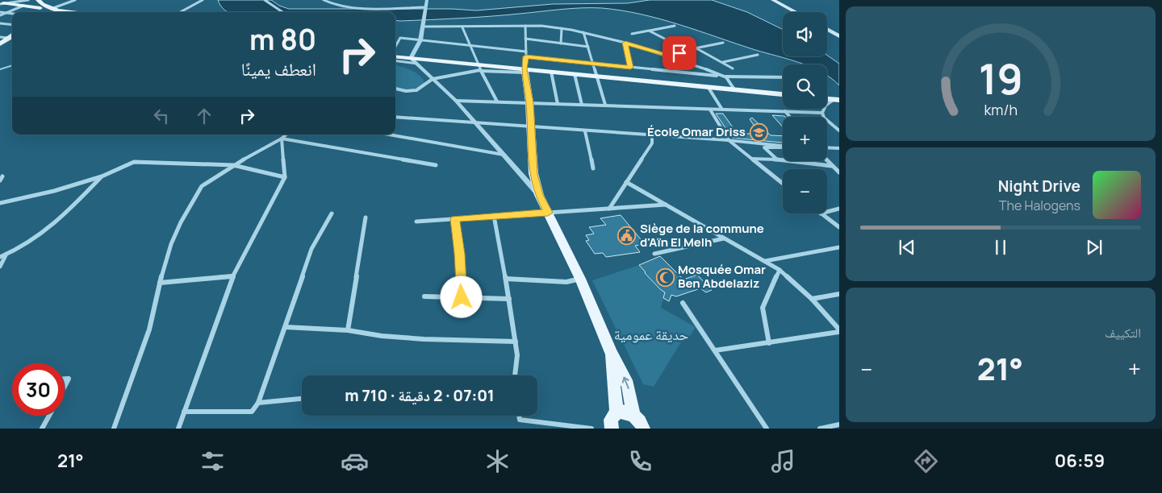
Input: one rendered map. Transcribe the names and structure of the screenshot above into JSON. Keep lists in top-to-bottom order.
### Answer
{
  "parks": ["حديقة عمومية"],
  "places": {
    "school or university": ["École Omar Driss"],
    "public building": ["Siège de la commune d'Aïn El Melh"],
    "mosque": ["Mosquée Omar Ben Abdelaziz"]
  },
  "page": {
    "map_buttons": ["+", "−"],
    "turn": ["80 m", "انعطف يمينًا"],
    "song": ["Night Drive", "The Halogens"],
    "tile": "التكييف",
    "heat": ["−", "21°", "+"],
    "limit": "30",
    "trip": "07:01 · 2 دقيقة · 710 m",
    "tabs": ["06:59", "21°"],
    "gauge": ["19", "km/h"]
  }
}
